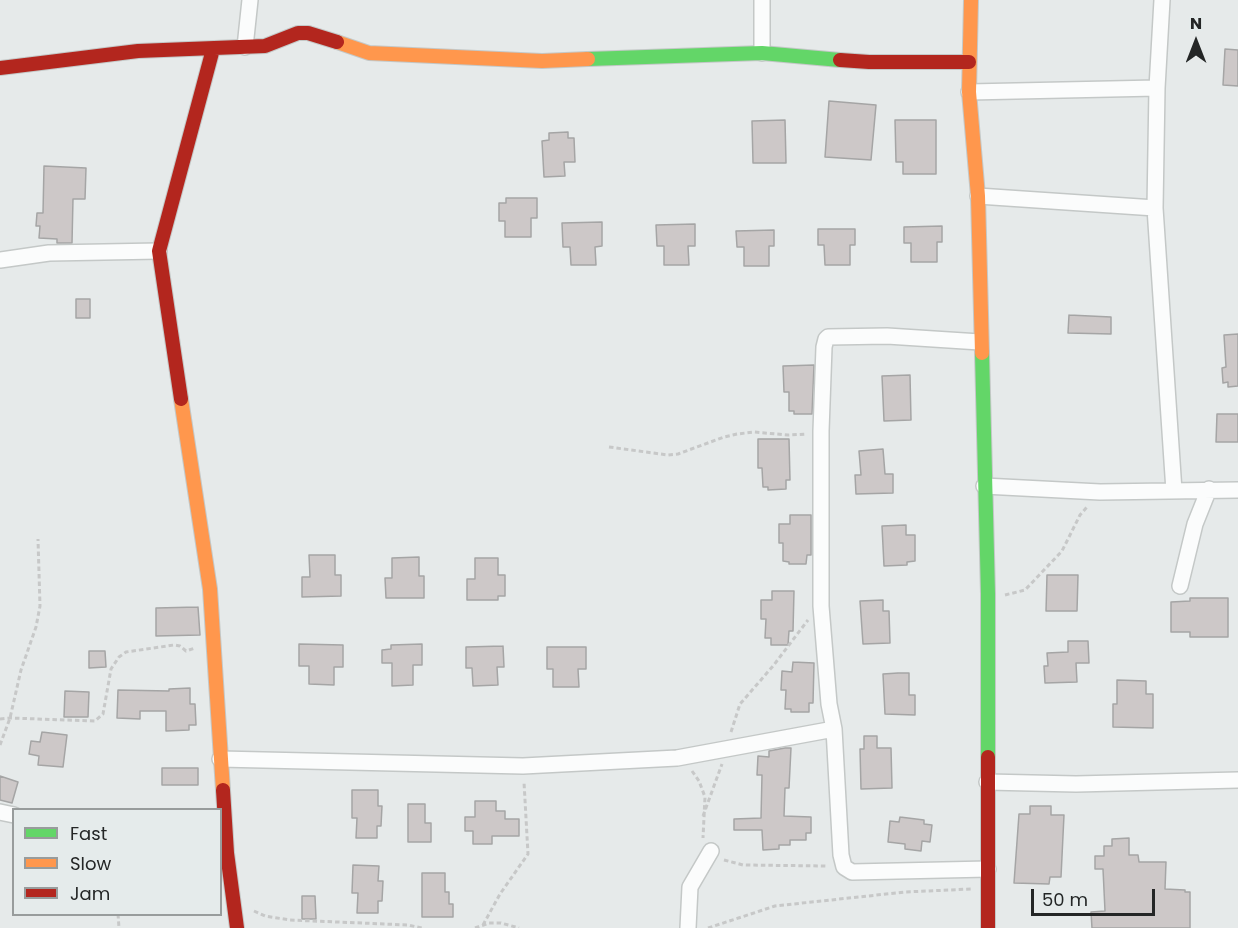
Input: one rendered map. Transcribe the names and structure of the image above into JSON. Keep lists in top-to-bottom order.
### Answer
{
  "legend": ["Fast", "Slow", "Jam"],
  "scale_bar": "50 m",
  "north": "top"
}
